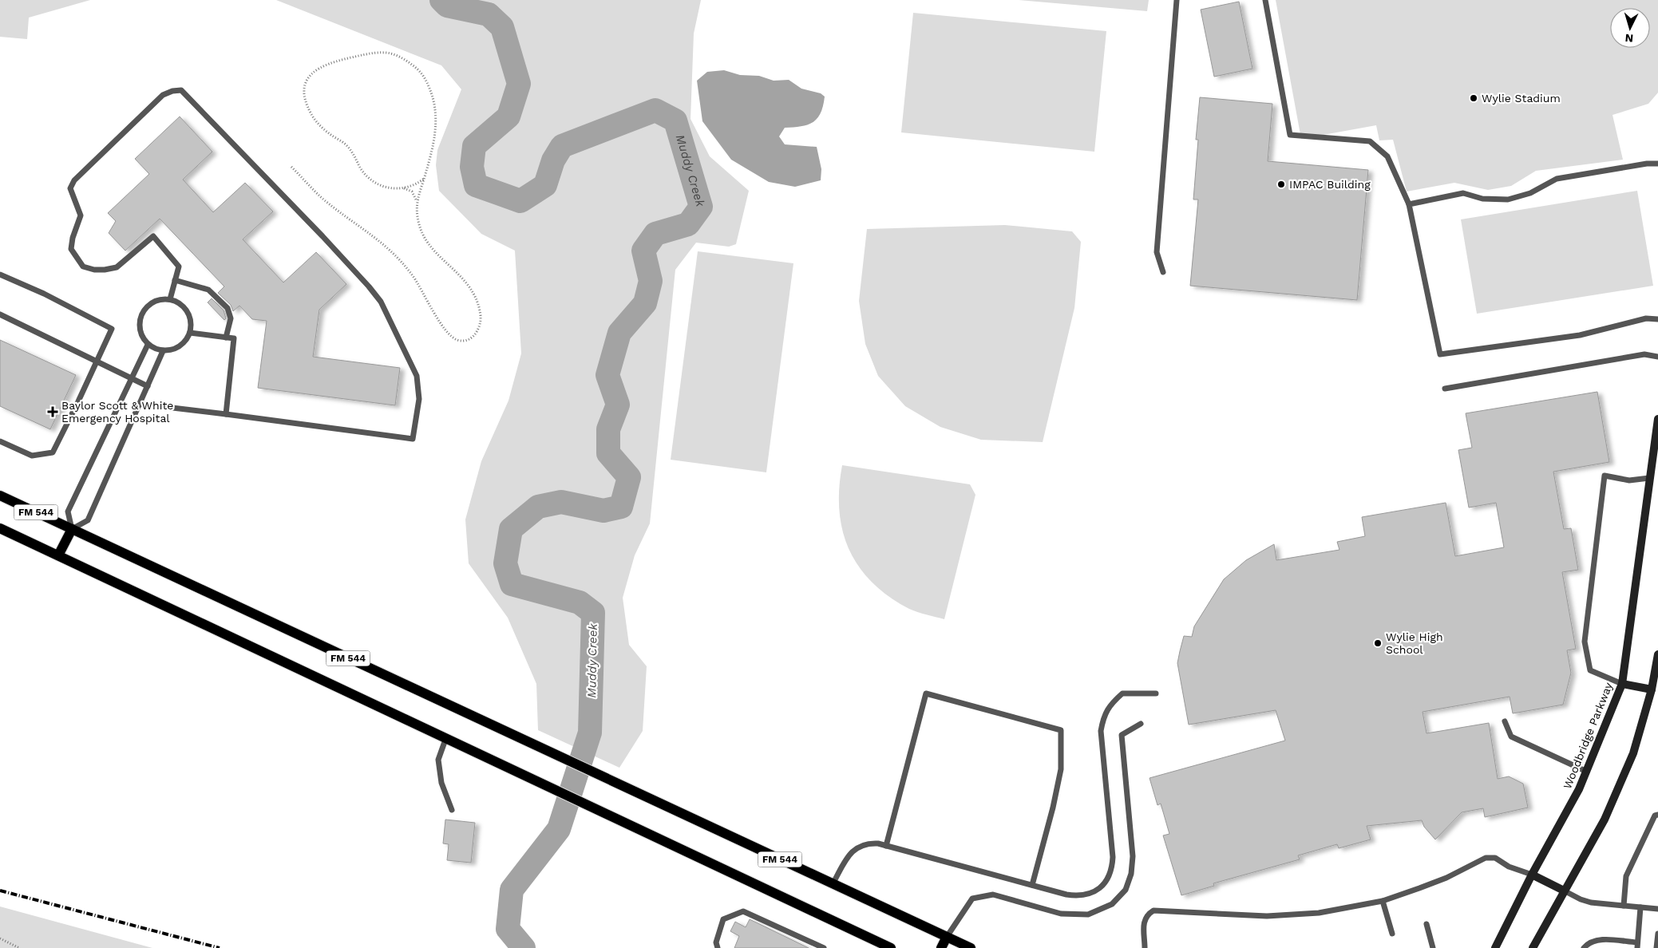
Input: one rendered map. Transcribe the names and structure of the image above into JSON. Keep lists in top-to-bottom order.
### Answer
{
  "streets": {
    "main road": ["FM 544", "Woodbridge Parkway"]
  },
  "water": ["Muddy Creek"],
  "places": {
    "other": ["Wylie Stadium", "IMPAC Building", "Wylie High School"],
    "health": ["Baylor Scott & White Emergency Hospital"]
  },
  "north": "bottom"
}
